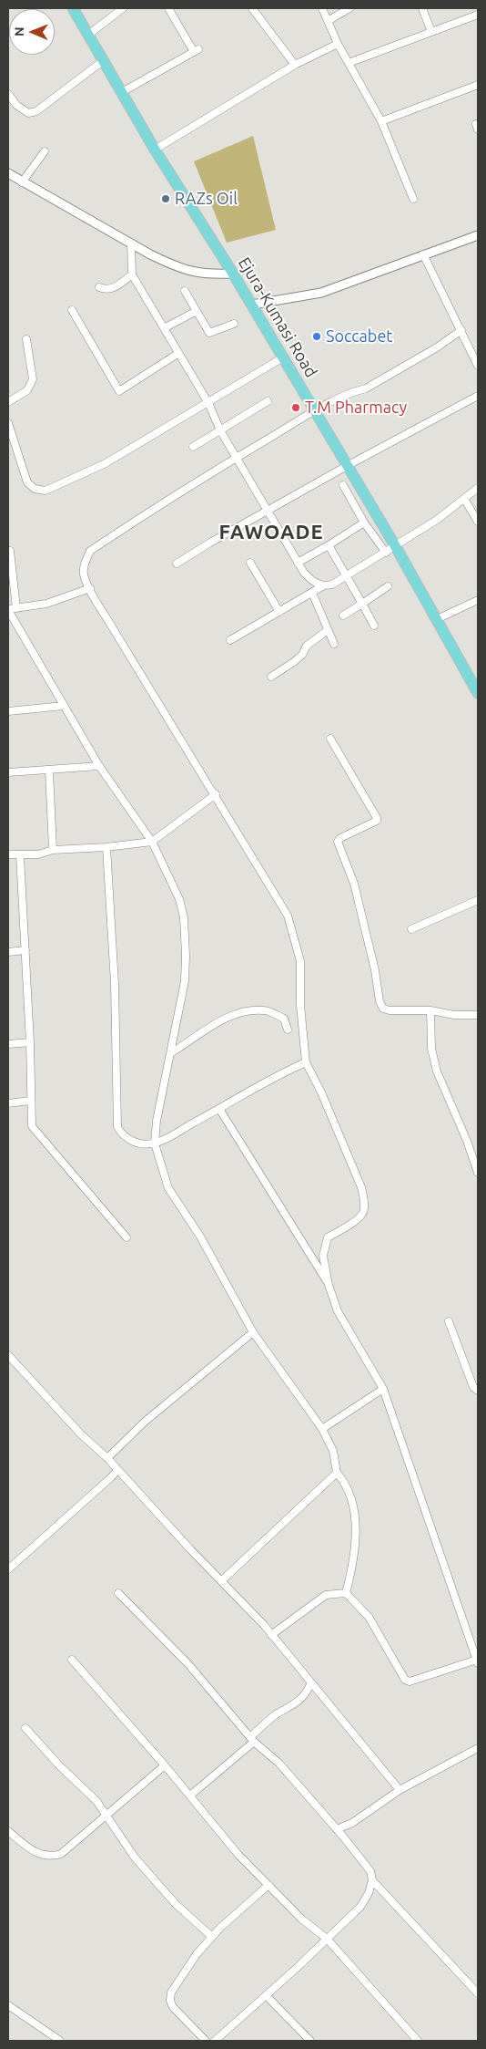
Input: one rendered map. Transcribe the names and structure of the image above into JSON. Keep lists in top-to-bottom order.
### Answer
{
  "streets": {
    "main road": ["Ejura-Kumasi Road"]
  },
  "districts": ["FAWOADE"],
  "places": ["RAZs Oil", "Soccabet", "T.M Pharmacy"],
  "north": "left"
}
